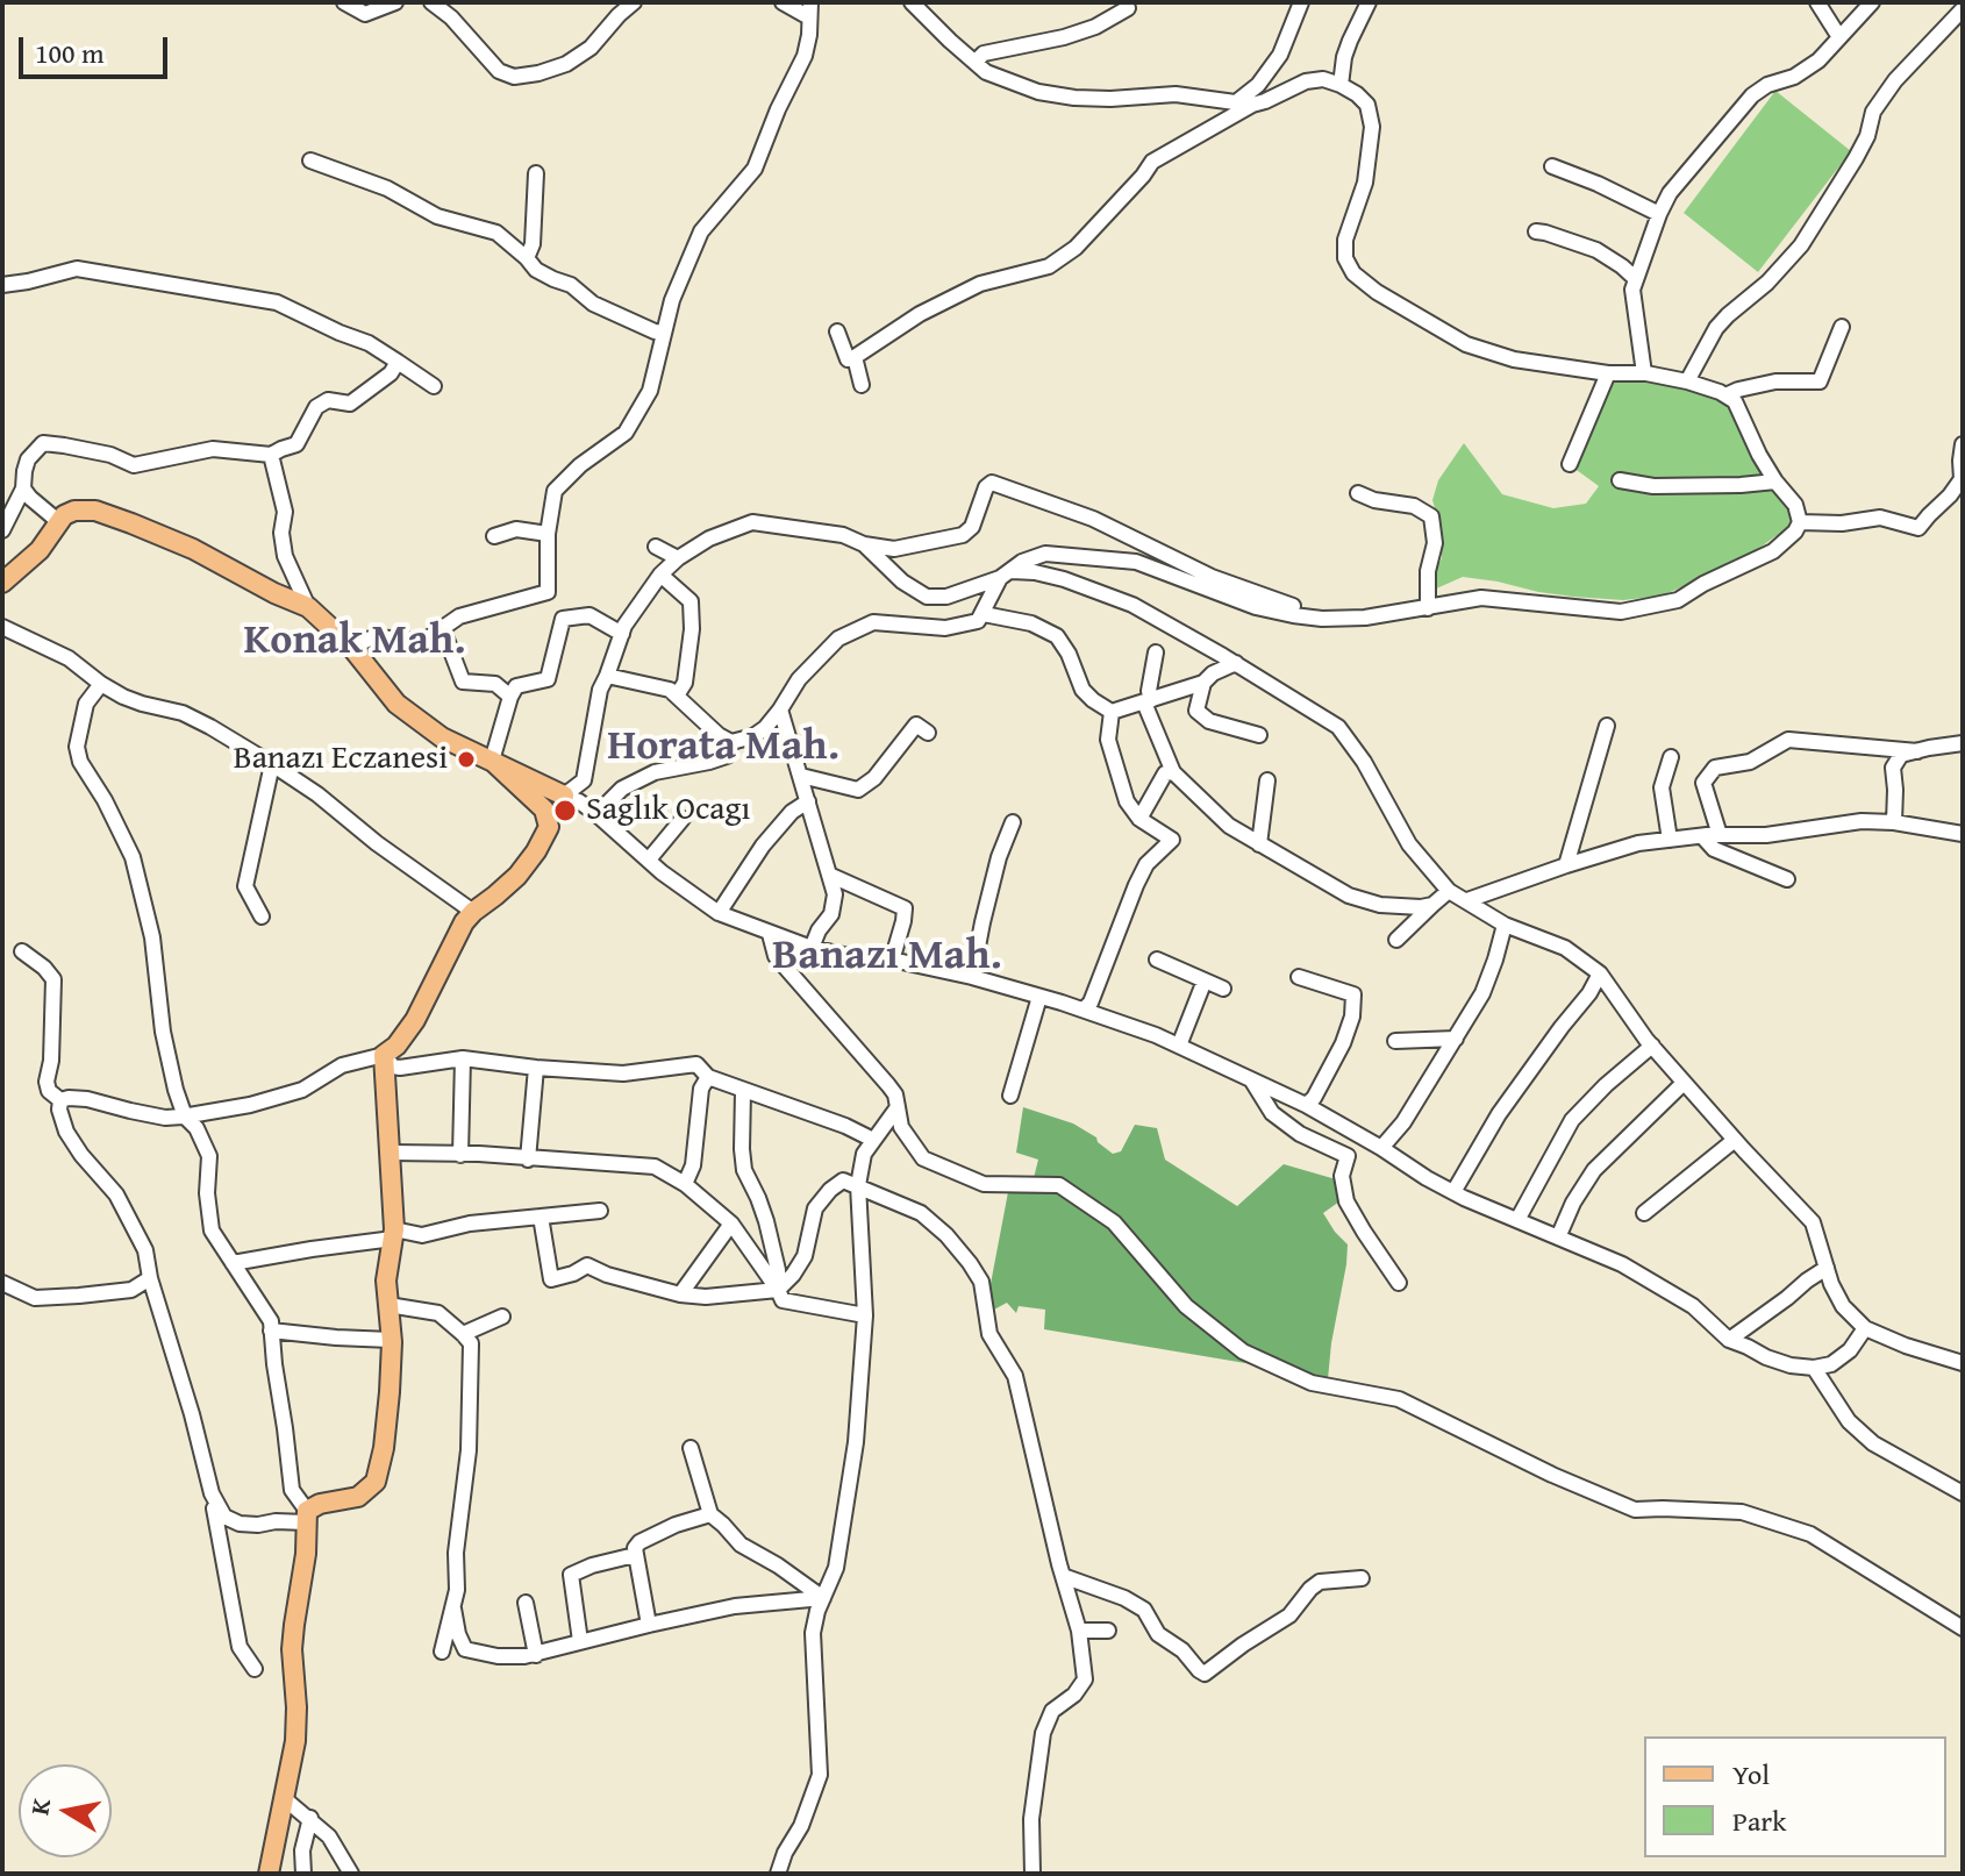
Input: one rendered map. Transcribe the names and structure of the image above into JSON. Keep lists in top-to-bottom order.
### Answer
{
  "districts": ["Konak Mah.", "Horata Mah.", "Banazı Mah."],
  "places": ["Banazı Eczanesi", "Saglık Ocagı"],
  "legend": ["Yol", "Park"],
  "scale_bar": "100 m",
  "north": "left"
}
